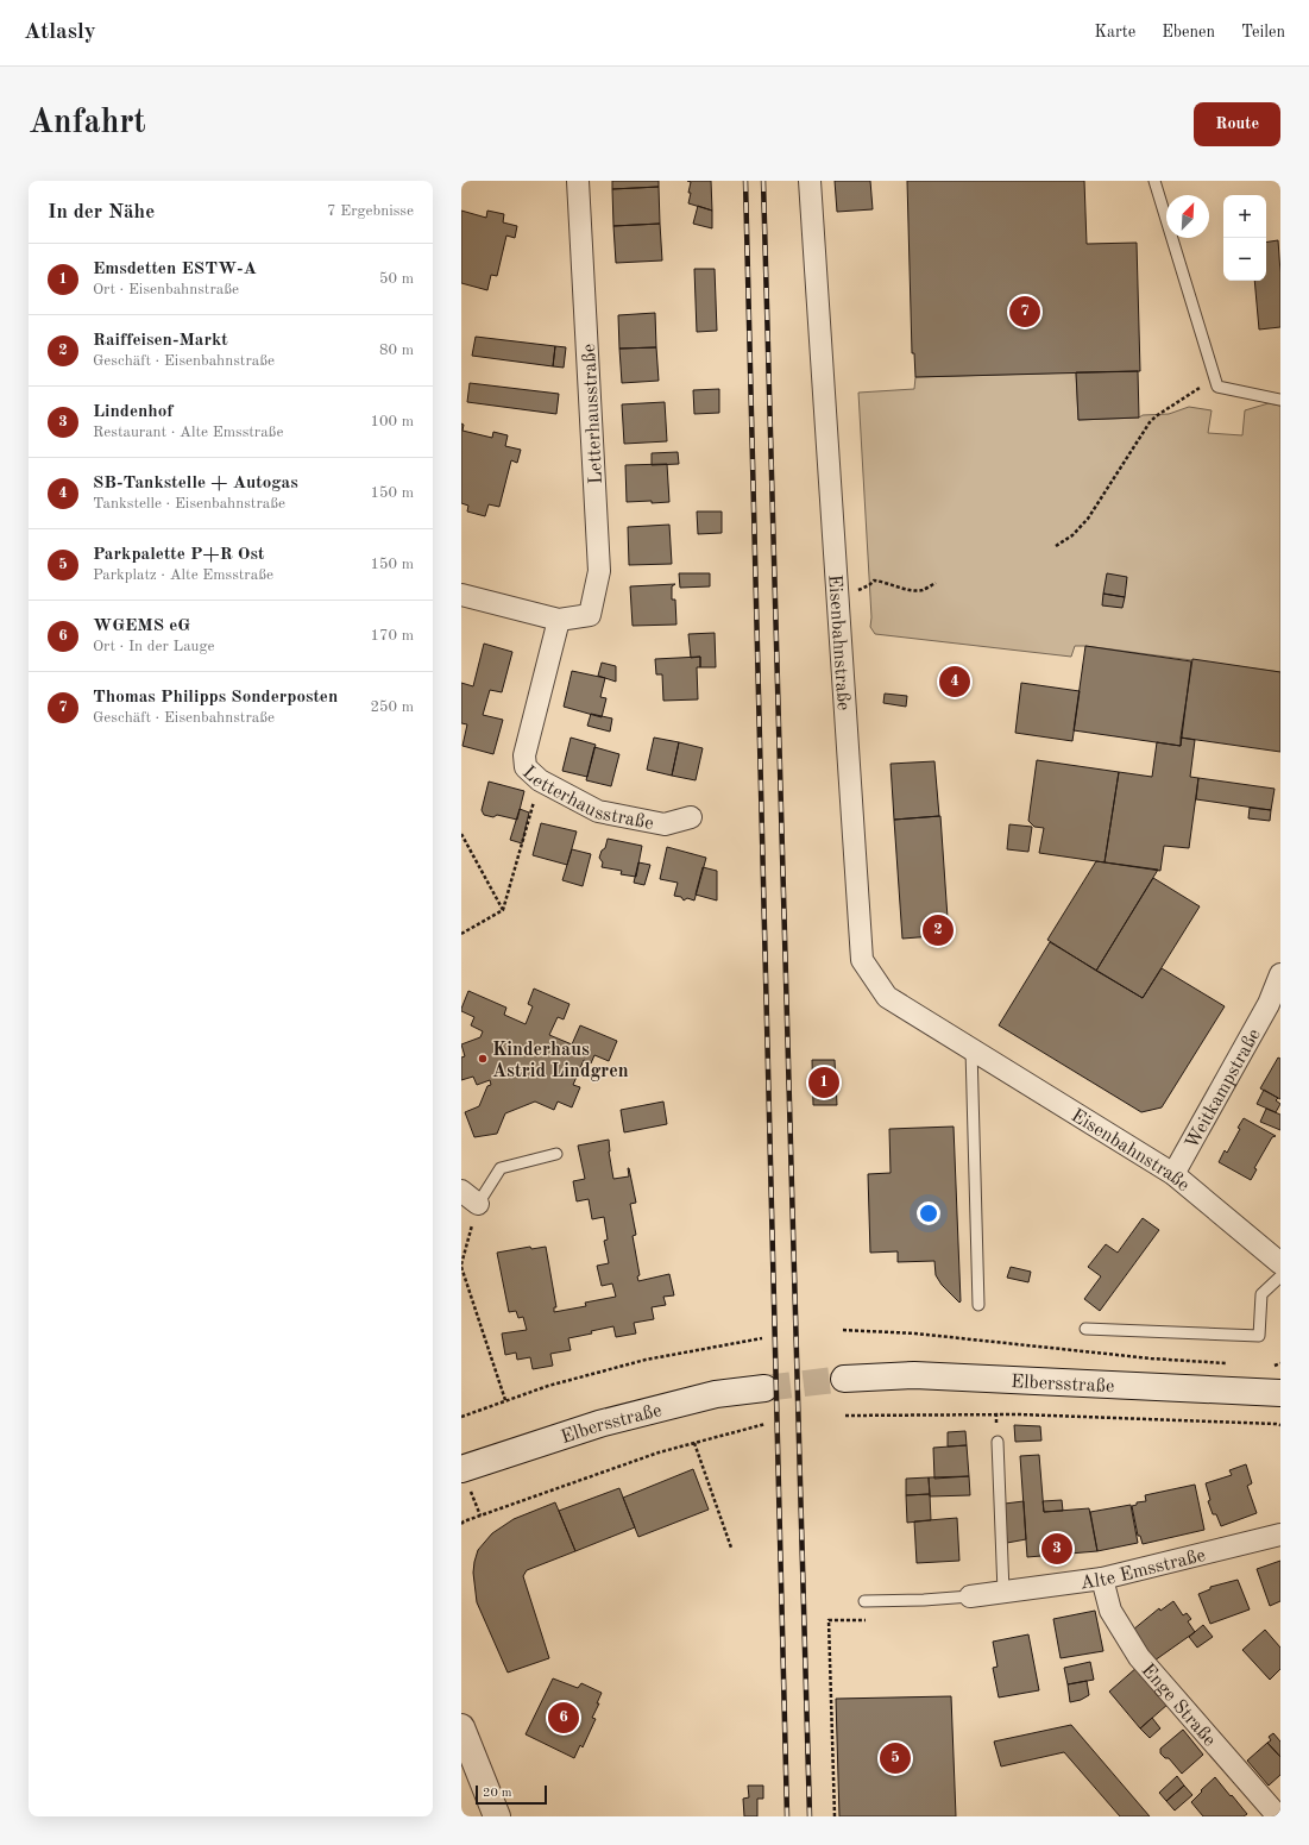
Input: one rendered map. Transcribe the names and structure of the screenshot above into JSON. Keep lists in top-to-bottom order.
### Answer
{
  "streets": {
    "main road": ["Elbersstraße"],
    "street": [
      "Letterhausstraße",
      "Eisenbahnstraße",
      "Weitkampstraße",
      "Alte Emsstraße",
      "Enge Straße"
    ]
  },
  "crossings": [
    ["Eisenbahnstraße", "Weitkampstraße"],
    ["Alte Emsstraße", "Enge Straße"]
  ],
  "places": ["Kinderhaus Astrid Lindgren"],
  "scale_bar": "20 m",
  "north": "top right",
  "page": {
    "header": "Atlasly",
    "nav": ["Karte", "Ebenen", "Teilen"],
    "buttons": "Route",
    "title": "Anfahrt",
    "heading": ["In der Nähe", "7 Ergebnisse"],
    "map_buttons": ["+", "−"],
    "list": [
      {
        "mark": "1",
        "name": "Emsdetten ESTW-A",
        "note": "Ort · Eisenbahnstraße",
        "value": "50 m"
      },
      {
        "mark": "2",
        "name": "Raiffeisen-Markt",
        "note": "Geschäft · Eisenbahnstraße",
        "value": "80 m"
      },
      {
        "mark": "3",
        "name": "Lindenhof",
        "note": "Restaurant · Alte Emsstraße",
        "value": "100 m"
      },
      {
        "mark": "4",
        "name": "SB-Tankstelle + Autogas",
        "note": "Tankstelle · Eisenbahnstraße",
        "value": "150 m"
      },
      {
        "mark": "5",
        "name": "Parkpalette P+R Ost",
        "note": "Parkplatz · Alte Emsstraße",
        "value": "150 m"
      },
      {
        "mark": "6",
        "name": "WGEMS eG",
        "note": "Ort · In der Lauge",
        "value": "170 m"
      },
      {
        "mark": "7",
        "name": "Thomas Philipps Sonderposten",
        "note": "Geschäft · Eisenbahnstraße",
        "value": "250 m"
      }
    ],
    "pins": [
      "7",
      "4",
      "2",
      "1",
      "3",
      "6",
      "5"
    ],
    "scale": "20 m"
  }
}
